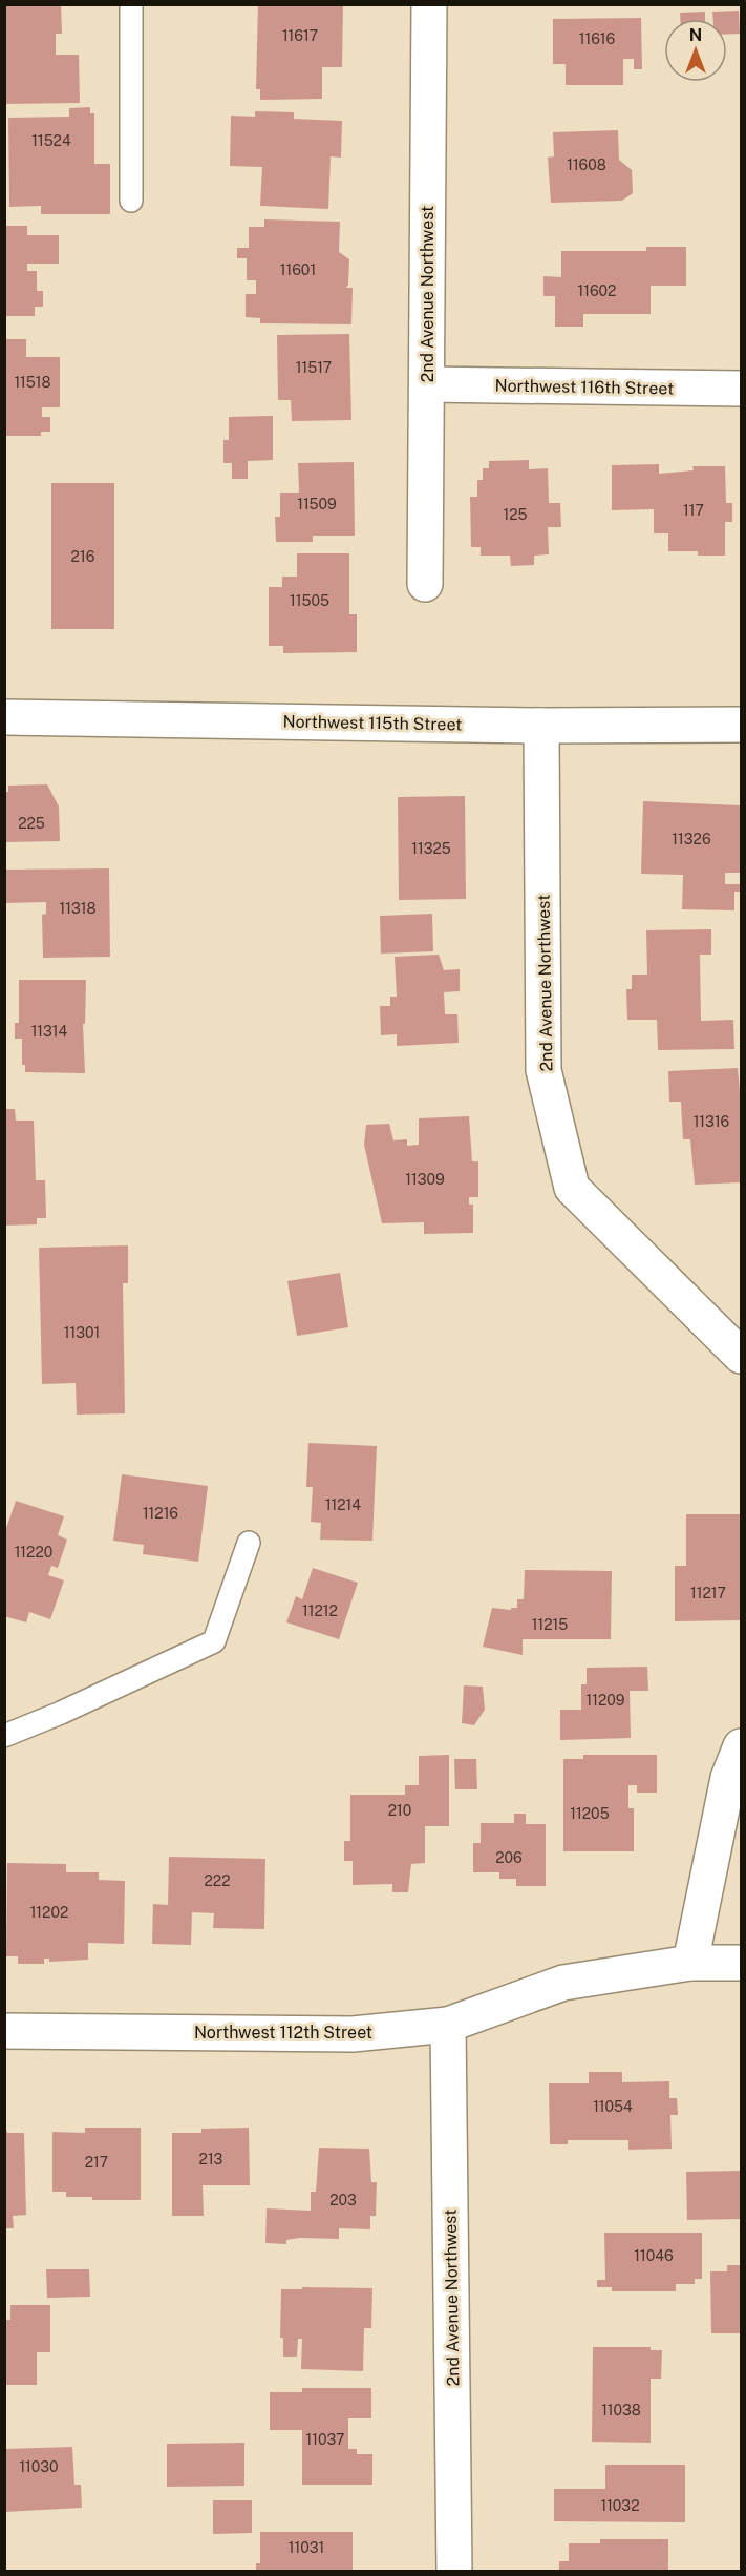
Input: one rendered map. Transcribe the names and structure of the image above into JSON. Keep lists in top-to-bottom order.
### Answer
{
  "streets": {
    "street": [
      "2nd Avenue Northwest",
      "Northwest 116th Street",
      "Northwest 115th Street",
      "Northwest 112th Street"
    ]
  },
  "crossings": [
    ["2nd Avenue Northwest", "Northwest 116th Street"],
    ["2nd Avenue Northwest", "Northwest 115th Street"],
    ["2nd Avenue Northwest", "Northwest 112th Street"]
  ],
  "house_numbers": [
    "11617",
    "11616",
    "11524",
    "11608",
    "11601",
    "11602",
    "11517",
    "11518",
    "11509",
    "117",
    "125",
    "216",
    "11505",
    "225",
    "11326",
    "11325",
    "11318",
    "11314",
    "11316",
    "11309",
    "11301",
    "11214",
    "11216",
    "11220",
    "11217",
    "11212",
    "11215",
    "11209",
    "210",
    "11205",
    "206",
    "222",
    "11202",
    "11054",
    "213",
    "217",
    "203",
    "11046",
    "11038",
    "11037",
    "11030",
    "11032",
    "11031"
  ],
  "north": "top"
}
